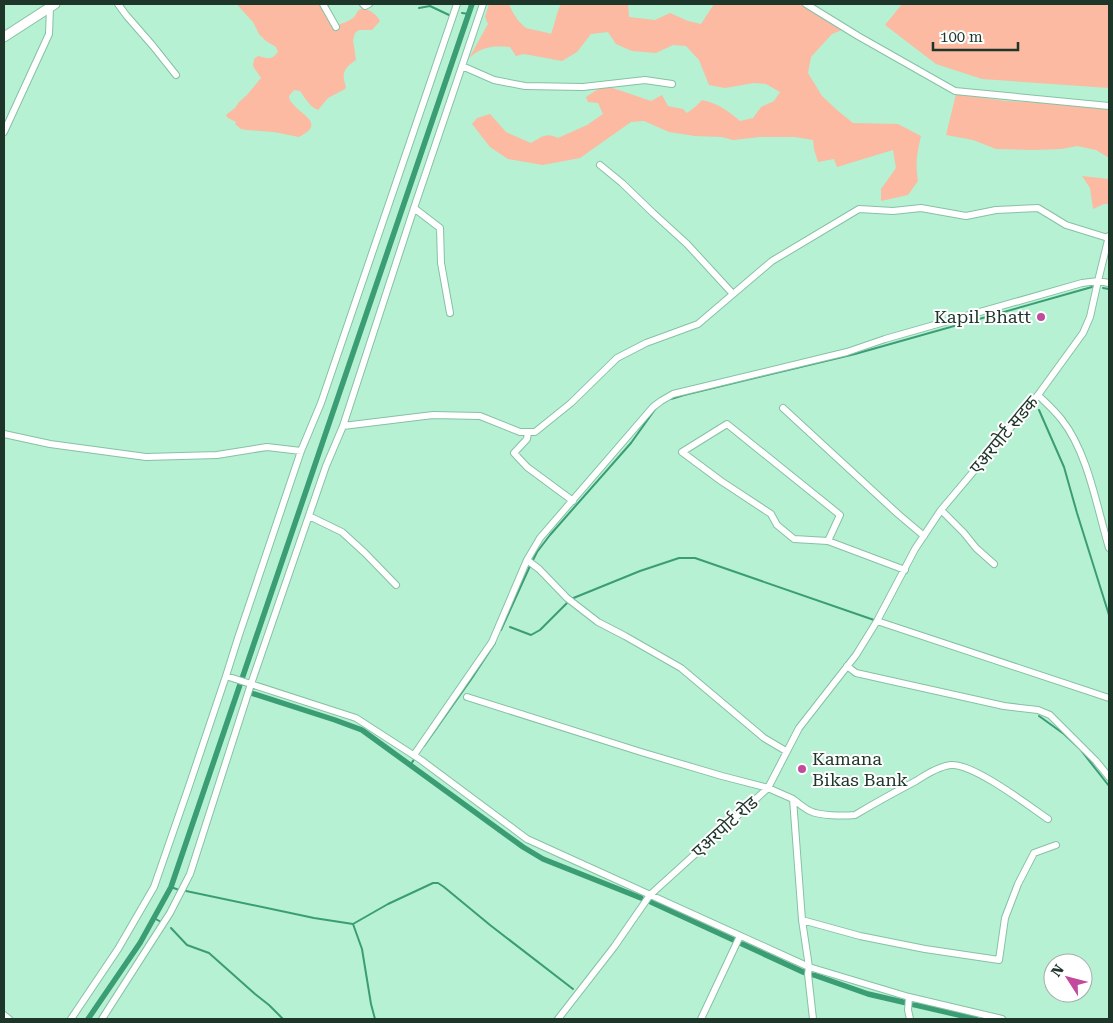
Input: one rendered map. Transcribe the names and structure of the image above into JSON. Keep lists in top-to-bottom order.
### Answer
{
  "streets": {
    "street": ["एअरपोर्ट सडक", "एअरपोर्ट रोड"]
  },
  "crossings": [
    ["एअरपोर्ट सडक", "एअरपोर्ट रोड"]
  ],
  "places": ["Kapil Bhatt", "Kamana Bikas Bank"],
  "scale_bar": "100 m",
  "north": "top left"
}
